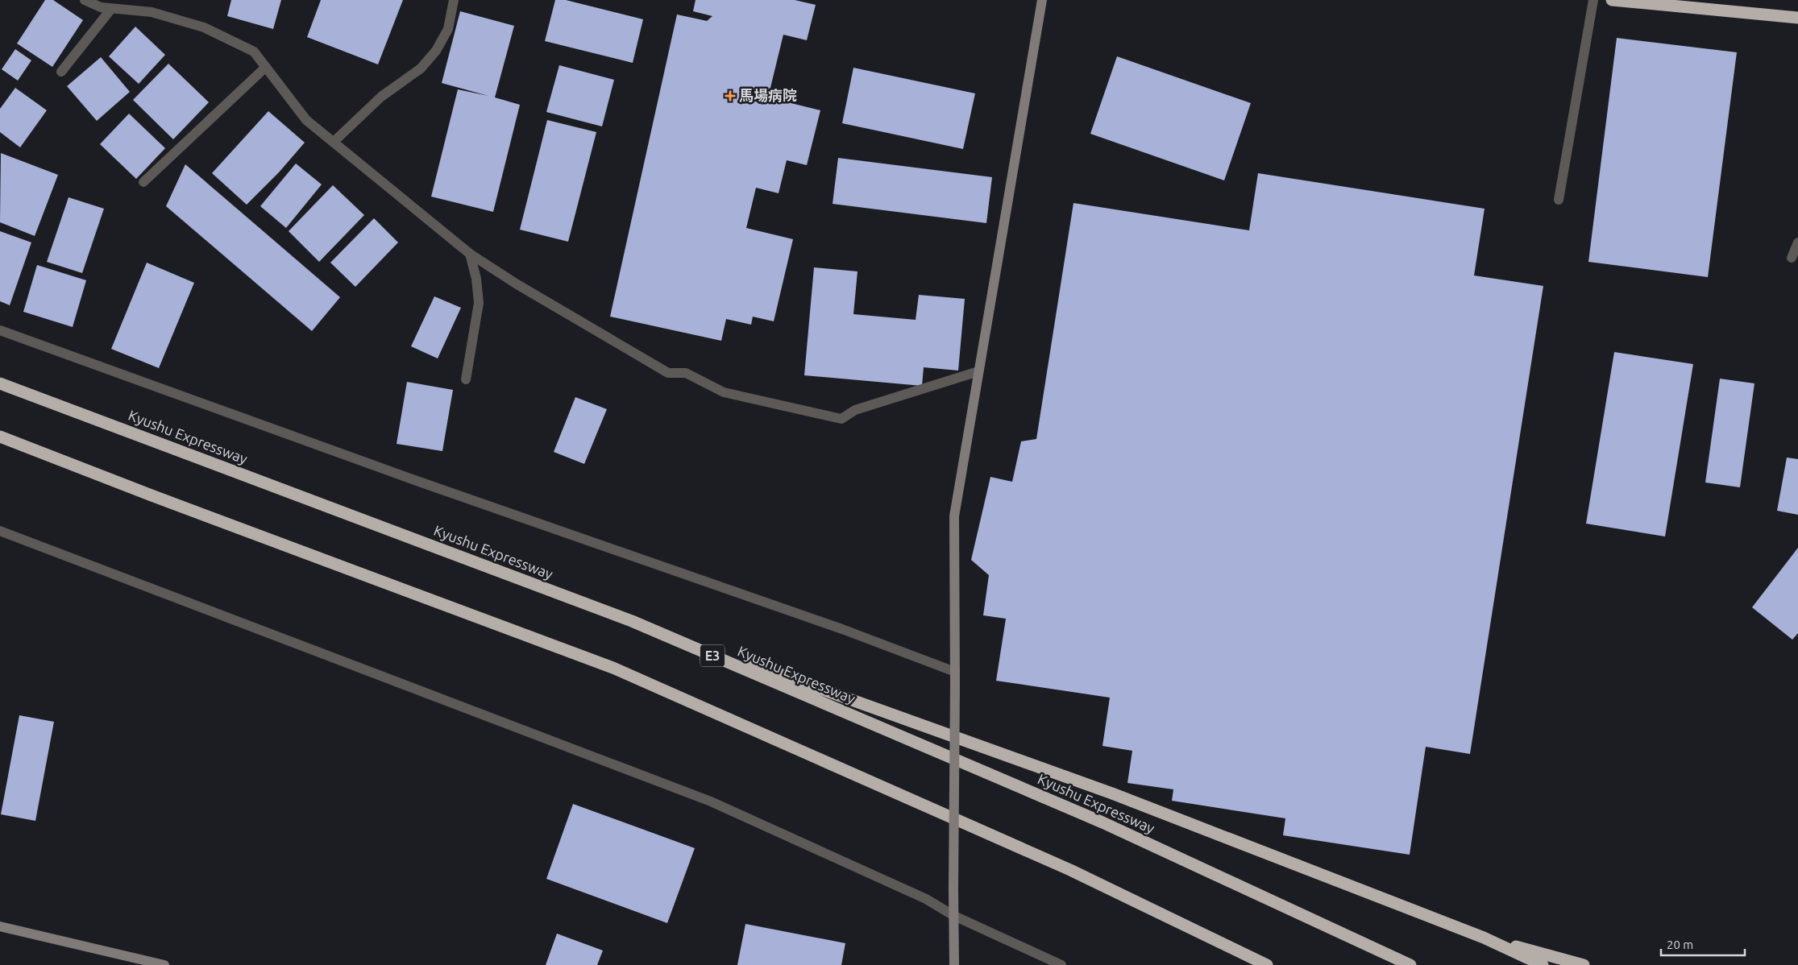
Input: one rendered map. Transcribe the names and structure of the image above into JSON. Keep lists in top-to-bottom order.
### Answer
{
  "streets": {
    "highway": ["Kyushu Expressway", "E3"]
  },
  "places": {
    "health": ["馬場病院"]
  },
  "scale_bar": "20 m"
}
